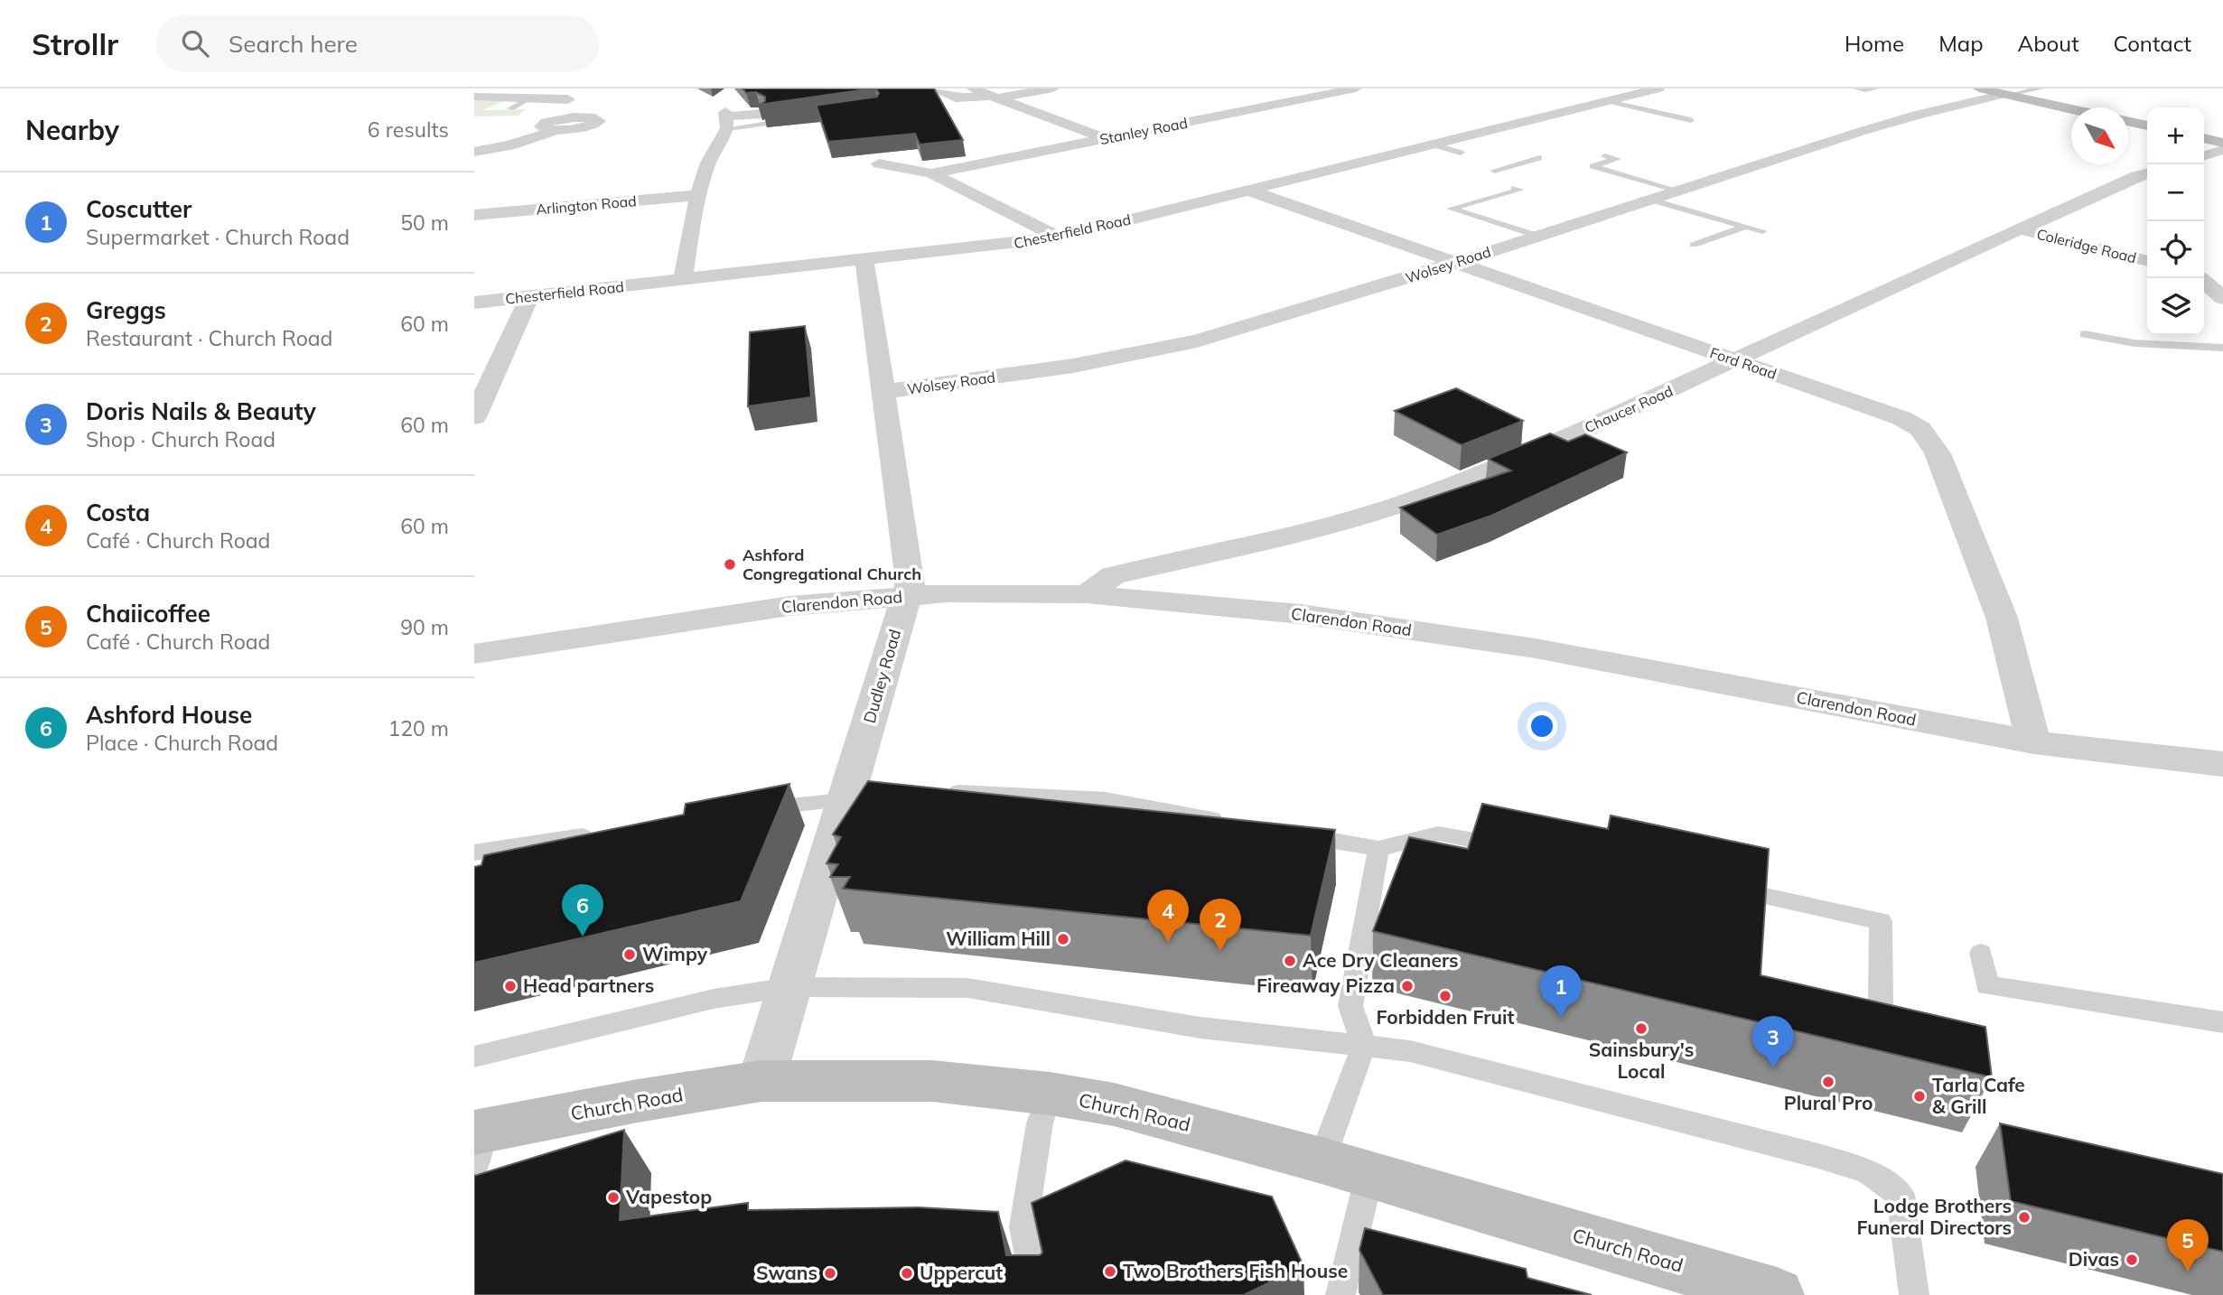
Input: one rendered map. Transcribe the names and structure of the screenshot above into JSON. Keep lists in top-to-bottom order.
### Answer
{
  "streets": {
    "main road": ["Church Road"],
    "street": [
      "Stanley Road",
      "Arlington Road",
      "Chesterfield Road",
      "Coleridge Road",
      "Wolsey Road",
      "Ford Road",
      "Chaucer Road",
      "Clarendon Road",
      "Dudley Road"
    ]
  },
  "crossings": [
    ["Stanley Road", "Chesterfield Road"],
    ["Chesterfield Road", "Ford Road"],
    ["Chesterfield Road", "Dudley Road"],
    ["Coleridge Road", "Chaucer Road"],
    ["Wolsey Road", "Ford Road"],
    ["Wolsey Road", "Dudley Road"],
    ["Ford Road", "Chaucer Road"],
    ["Ford Road", "Clarendon Road"],
    ["Chaucer Road", "Clarendon Road"],
    ["Clarendon Road", "Dudley Road"],
    ["Dudley Road", "Church Road"]
  ],
  "places": [
    "Ashford Congregational Church",
    "William Hill",
    "Wimpy",
    "Ace Dry Cleaners",
    "Head partners",
    "Fireaway Pizza",
    "Forbidden Fruit",
    "Sainsbury's Local",
    "Plural Pro",
    "Tarla Cafe & Grill",
    "Vapestop",
    "Lodge Brothers Funeral Directors",
    "Divas",
    "Two Brothers Fish House",
    "Swans",
    "Uppercut"
  ],
  "north": "bottom right",
  "page": {
    "header": "Strollr",
    "search": "Search here",
    "nav": [
      "Home",
      "Map",
      "About",
      "Contact"
    ],
    "heading": ["Nearby", "6 results"],
    "map_buttons": ["+", "−"],
    "list": [
      {
        "mark": "1",
        "name": "Coscutter",
        "note": "Supermarket · Church Road",
        "value": "50 m"
      },
      {
        "mark": "2",
        "name": "Greggs",
        "note": "Restaurant · Church Road",
        "value": "60 m"
      },
      {
        "mark": "3",
        "name": "Doris Nails & Beauty",
        "note": "Shop · Church Road",
        "value": "60 m"
      },
      {
        "mark": "4",
        "name": "Costa",
        "note": "Café · Church Road",
        "value": "60 m"
      },
      {
        "mark": "5",
        "name": "Chaiicoffee",
        "note": "Café · Church Road",
        "value": "90 m"
      },
      {
        "mark": "6",
        "name": "Ashford House",
        "note": "Place · Church Road",
        "value": "120 m"
      }
    ],
    "pins": [
      "6",
      "4",
      "2",
      "1",
      "3",
      "5"
    ]
  }
}
